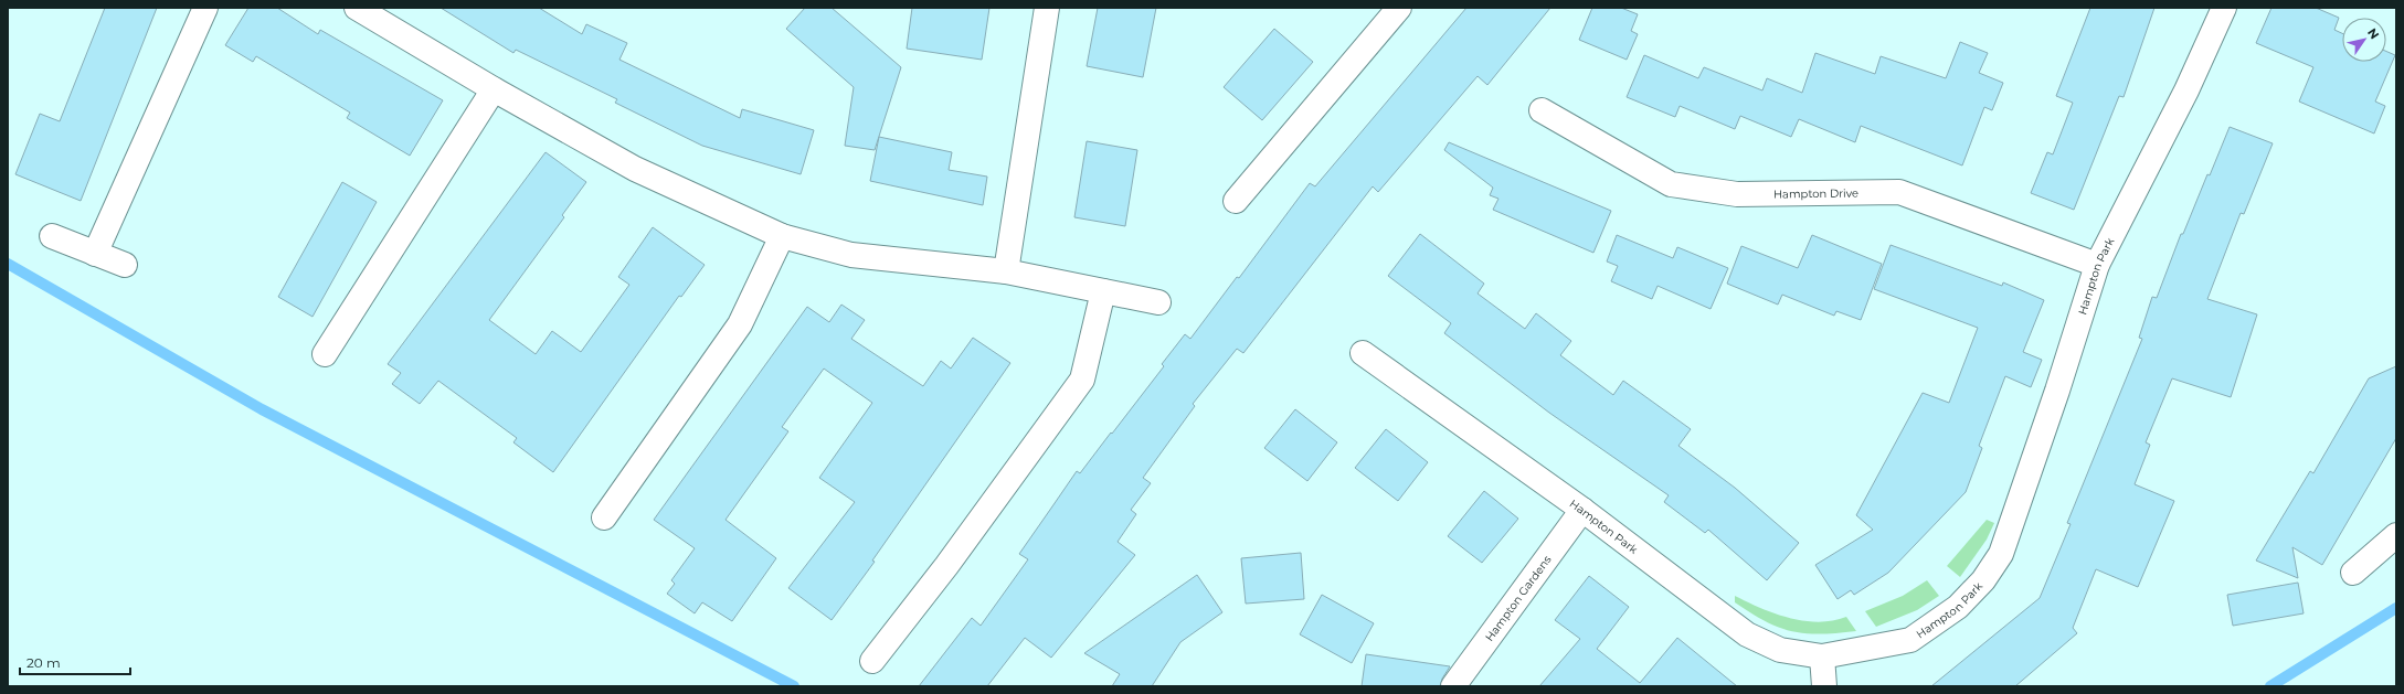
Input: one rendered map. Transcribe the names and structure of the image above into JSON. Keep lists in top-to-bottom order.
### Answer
{
  "streets": {
    "street": ["Hampton Drive", "Hampton Park", "Hampton Gardens"]
  },
  "crossings": [
    ["Hampton Drive", "Hampton Park"],
    ["Hampton Park", "Hampton Gardens"]
  ],
  "scale_bar": "20 m",
  "north": "top right"
}
